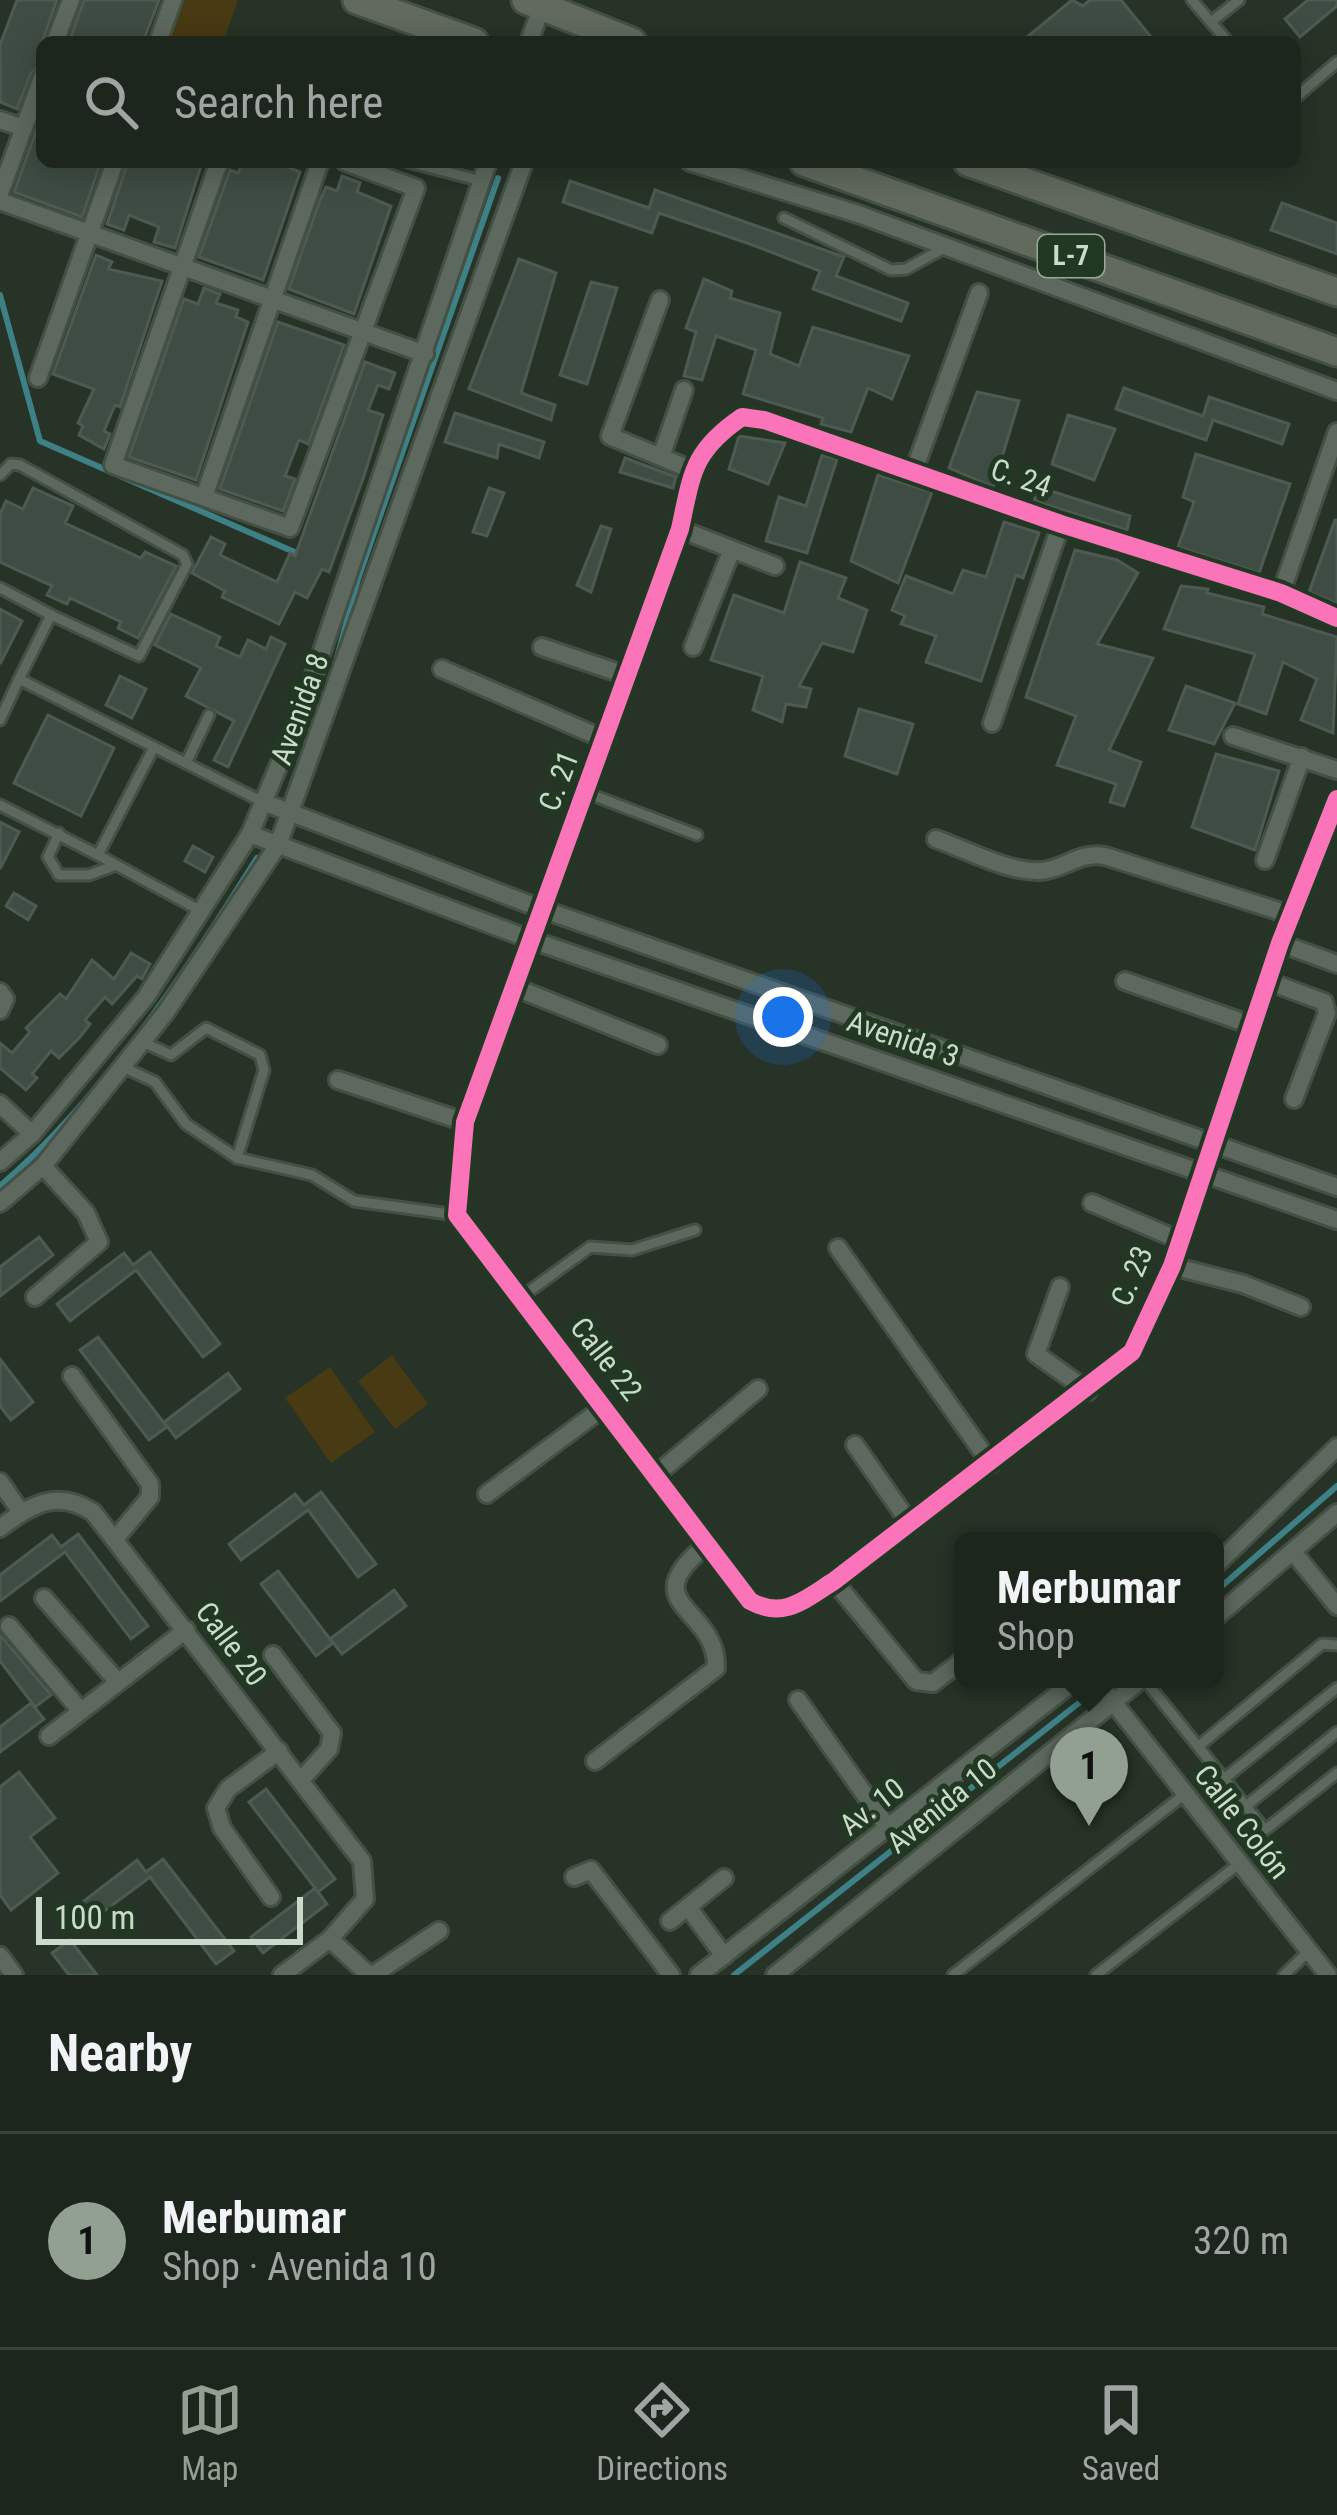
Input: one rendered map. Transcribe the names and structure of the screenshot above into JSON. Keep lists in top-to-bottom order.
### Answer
{
  "streets": {
    "main road": ["L-7"],
    "street": [
      "C. 24",
      "Avenida 8",
      "C. 21",
      "Avenida 3",
      "C. 23",
      "Calle 22",
      "Calle 20",
      "Avenida 10",
      "Av. 10",
      "Calle Colón"
    ]
  },
  "crossings": [
    ["C. 24", "C. 21"],
    ["Avenida 8", "Avenida 3"],
    ["C. 21", "Avenida 3"],
    ["Avenida 3", "C. 23"],
    ["C. 23", "Calle 22"],
    ["Avenida 10", "Calle Colón"]
  ],
  "scale_bar": "100 m",
  "page": {
    "search": "Search here",
    "popup": ["Merbumar", "Shop"],
    "pins": "1",
    "scale": "100 m",
    "heading": "Nearby",
    "list": [
      {
        "mark": "1",
        "name": "Merbumar",
        "note": "Shop · Avenida 10",
        "value": "320 m"
      }
    ],
    "nav": ["Map", "Directions", "Saved"]
  }
}
